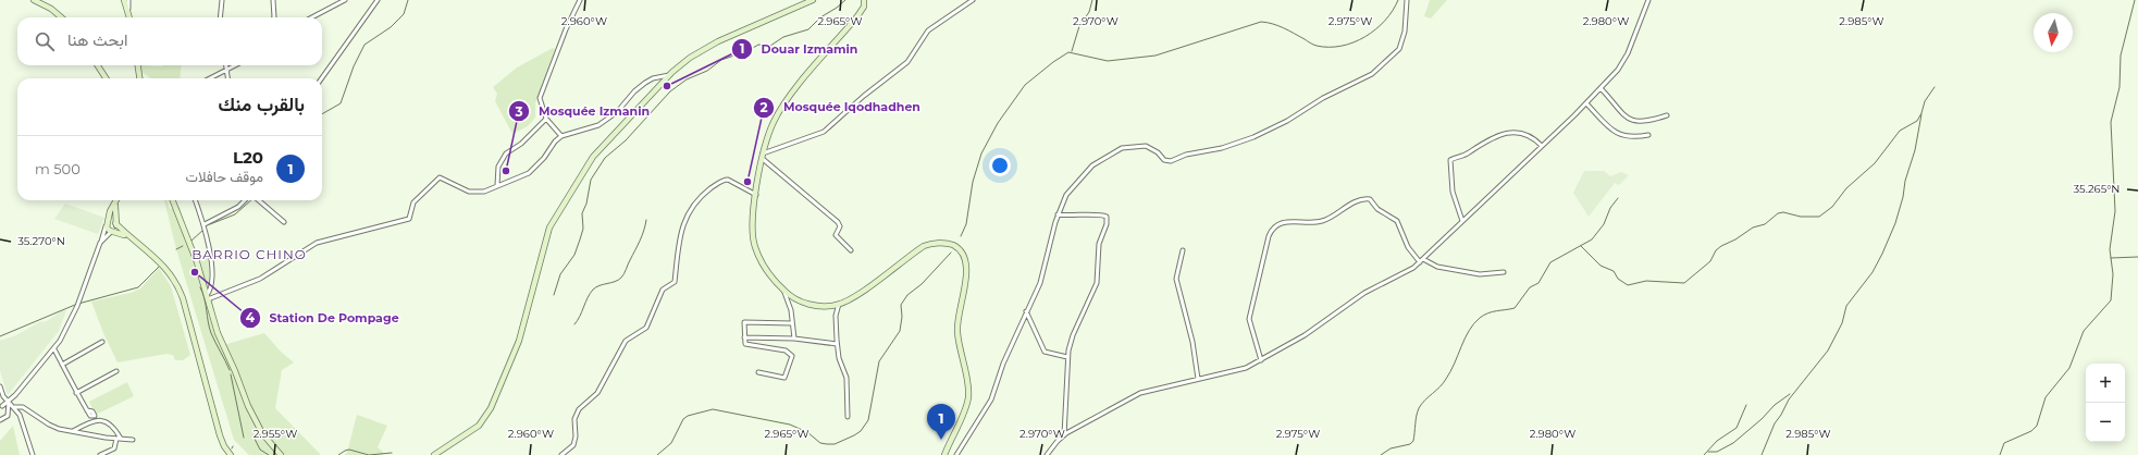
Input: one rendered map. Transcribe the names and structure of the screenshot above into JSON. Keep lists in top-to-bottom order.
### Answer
{
  "districts": ["BARRIO CHINO"],
  "places": [
    "Douar Izmamin",
    "Mosquée Izmanin",
    "Mosquée Iqodhadhen",
    "Station De Pompage"
  ],
  "north": "bottom",
  "page": {
    "search": "ابحث هنا",
    "heading": "بالقرب منك",
    "list": [
      {
        "mark": "1",
        "name": "L20",
        "note": "موقف حافلات",
        "value": "500 m"
      }
    ],
    "map_buttons": ["+", "−"],
    "pins": "1"
  },
  "coordinates": [
    "2.960°W",
    "2.965°W",
    "2.970°W",
    "2.975°W",
    "2.980°W",
    "2.985°W",
    "35.265°N",
    "35.270°N",
    "2.955°W"
  ]
}
